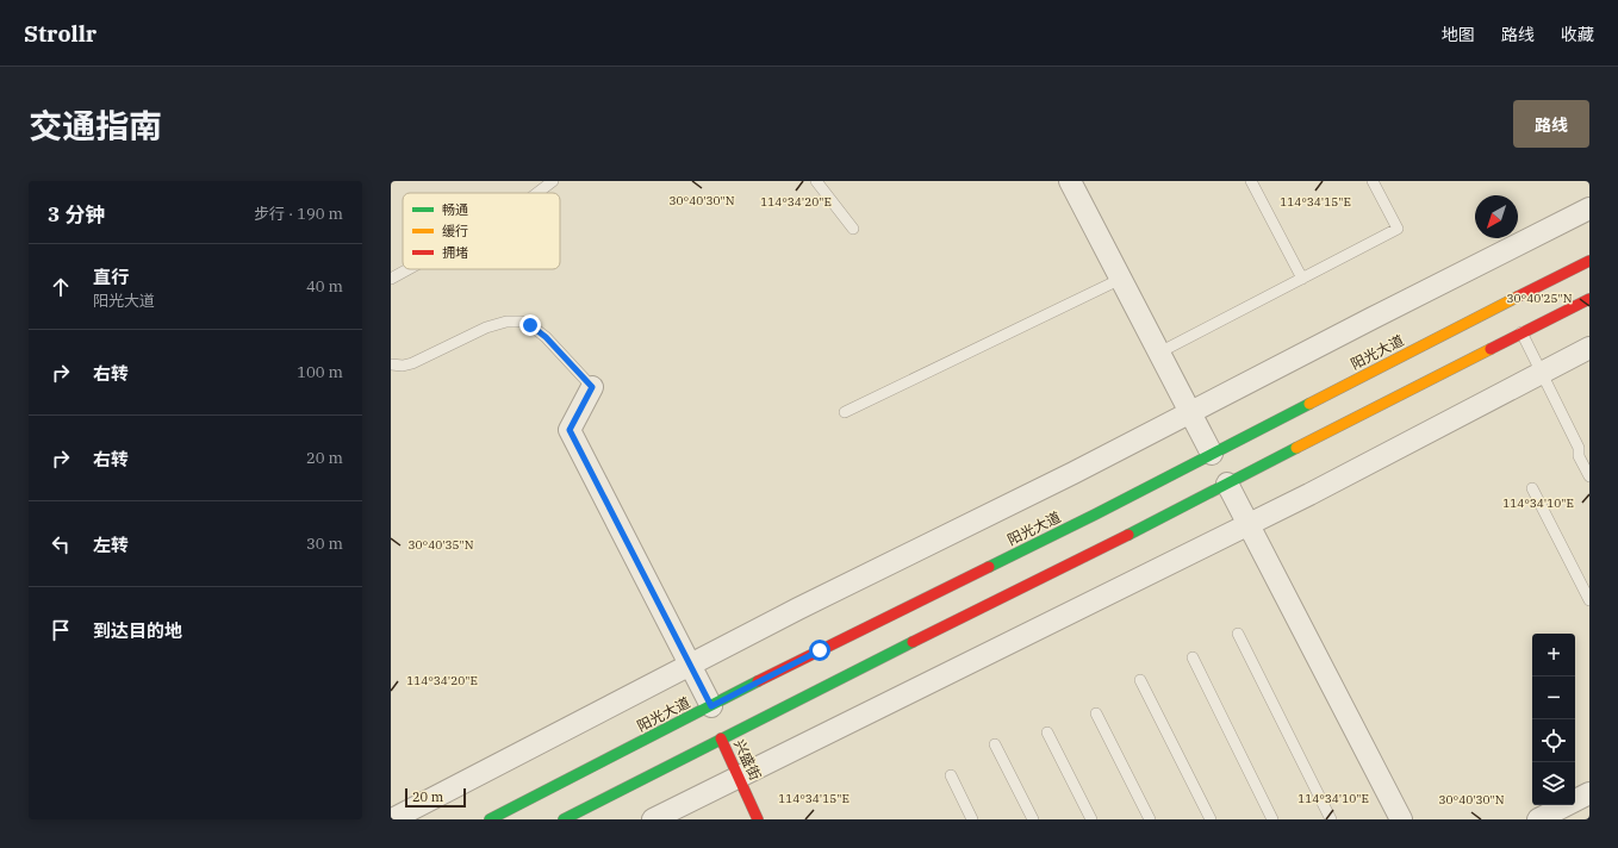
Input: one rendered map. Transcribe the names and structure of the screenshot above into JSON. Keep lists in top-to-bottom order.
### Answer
{
  "streets": {
    "main road": ["阳光大道", "兴盛街"]
  },
  "legend": ["畅通", "缓行", "拥堵"],
  "scale_bar": "20 m",
  "north": "bottom left",
  "page": {
    "header": "Strollr",
    "nav": ["地图", "路线", "收藏"],
    "title": "交通指南",
    "buttons": "路线",
    "heading": ["3 分钟", "步行 · 190 m"],
    "list": [
      ["直行", "阳光大道", "40 m"],
      ["右转", "100 m"],
      ["右转", "20 m"],
      ["左转", "30 m"],
      "到达目的地"
    ],
    "map_buttons": ["+", "−"],
    "scale": "20 m"
  },
  "coordinates": [
    "30°40'30\"N",
    "114°34'20\"E",
    "114°34'15\"E",
    "30°40'25\"N",
    "114°34'10\"E",
    "30°40'35\"N"
  ]
}
